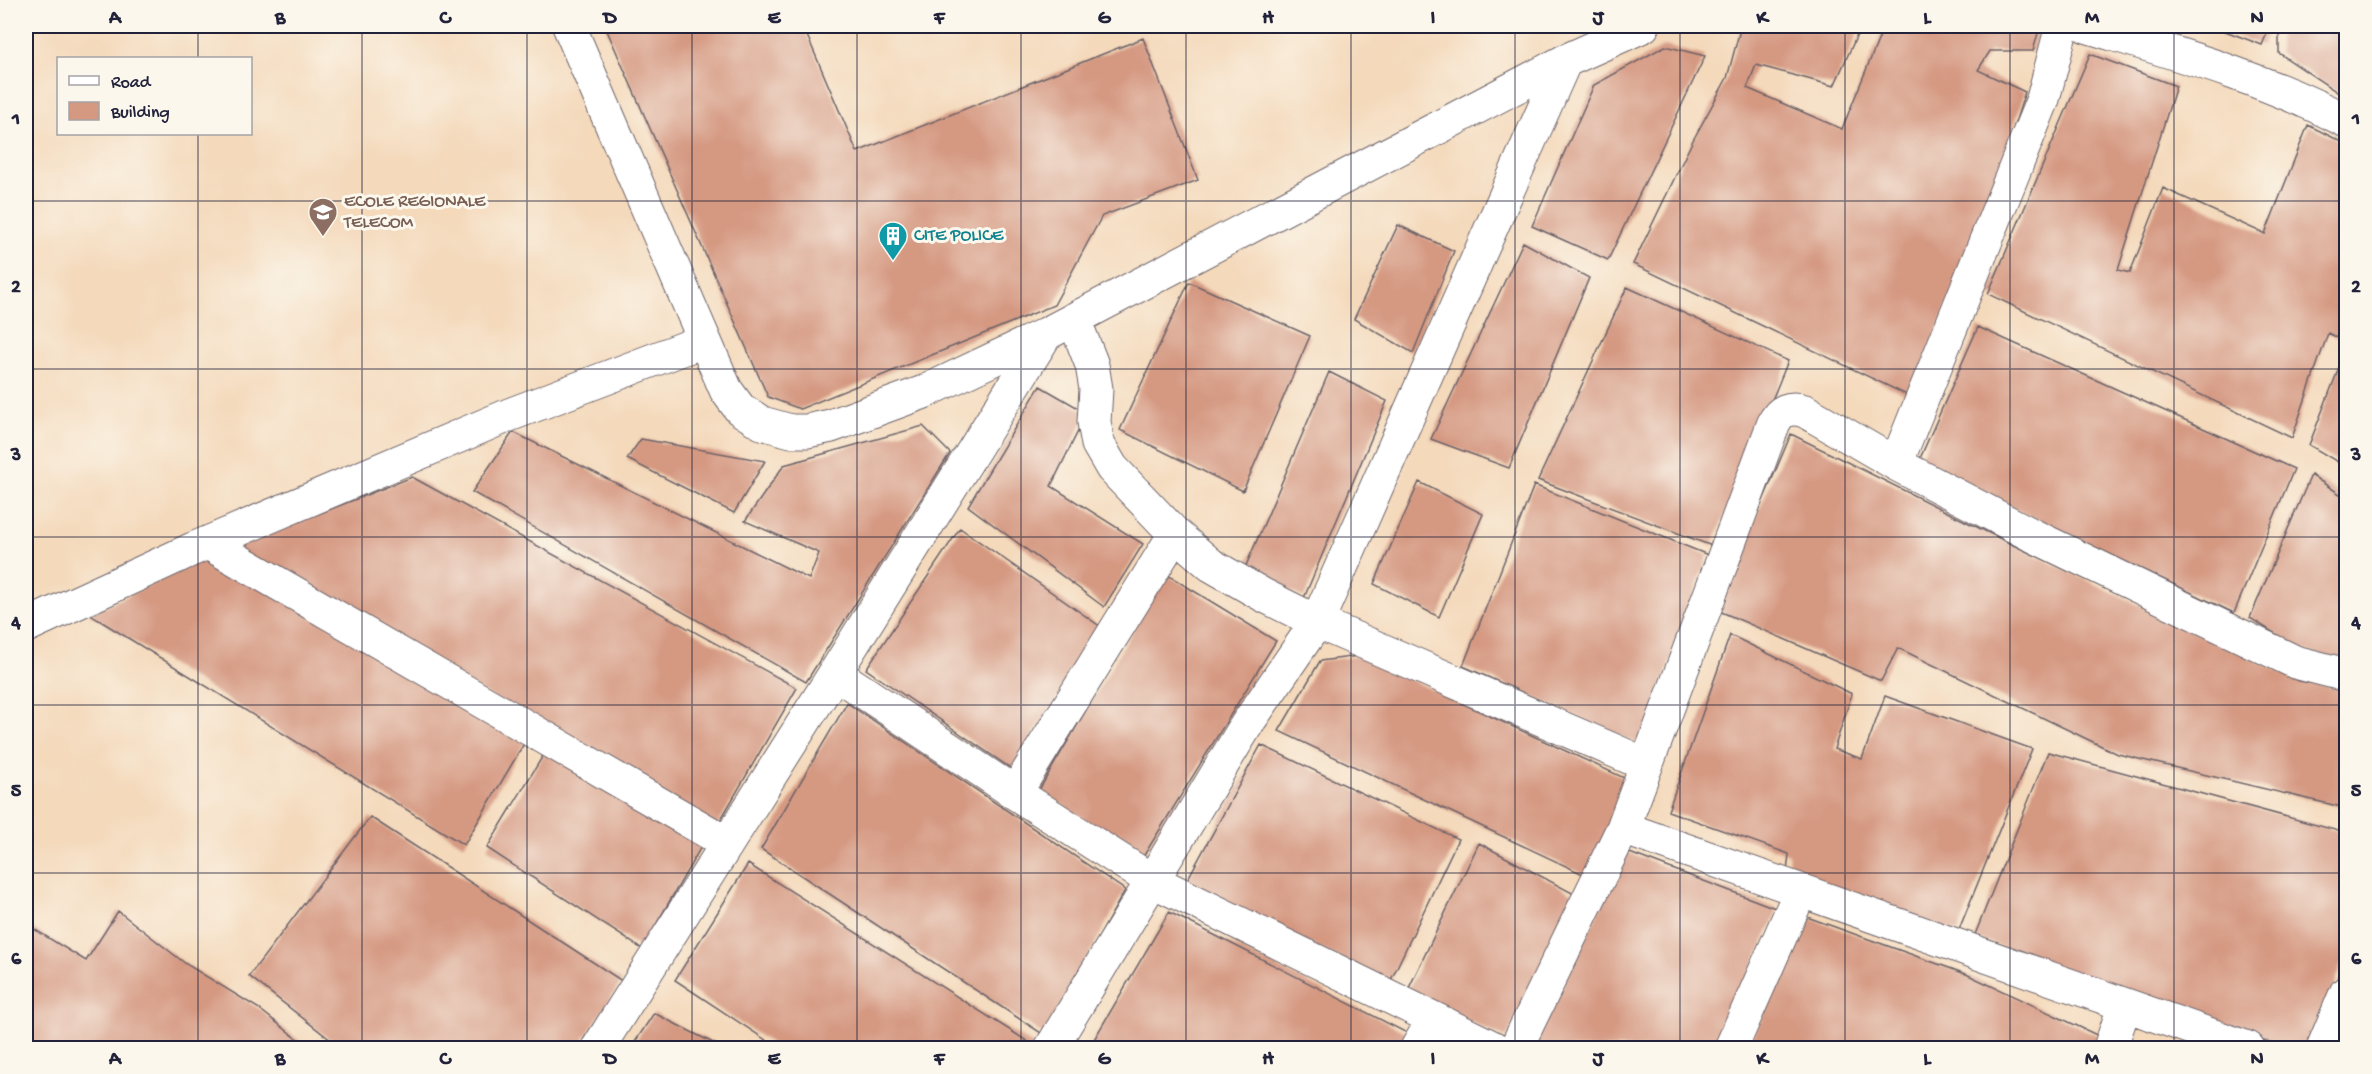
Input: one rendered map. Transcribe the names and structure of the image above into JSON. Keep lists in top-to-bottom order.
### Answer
{
  "places": {
    "school or university": ["ECOLE REGIONALE TELECOM"],
    "building": ["CITE POLICE"]
  },
  "legend": ["Road", "Building"],
  "grid": {
    "columns": [
      "A",
      "B",
      "C",
      "D",
      "E",
      "F",
      "G",
      "H",
      "I",
      "J",
      "K",
      "L",
      "M",
      "N"
    ],
    "rows": [
      "1",
      "2",
      "3",
      "4",
      "5",
      "6"
    ]
  }
}
